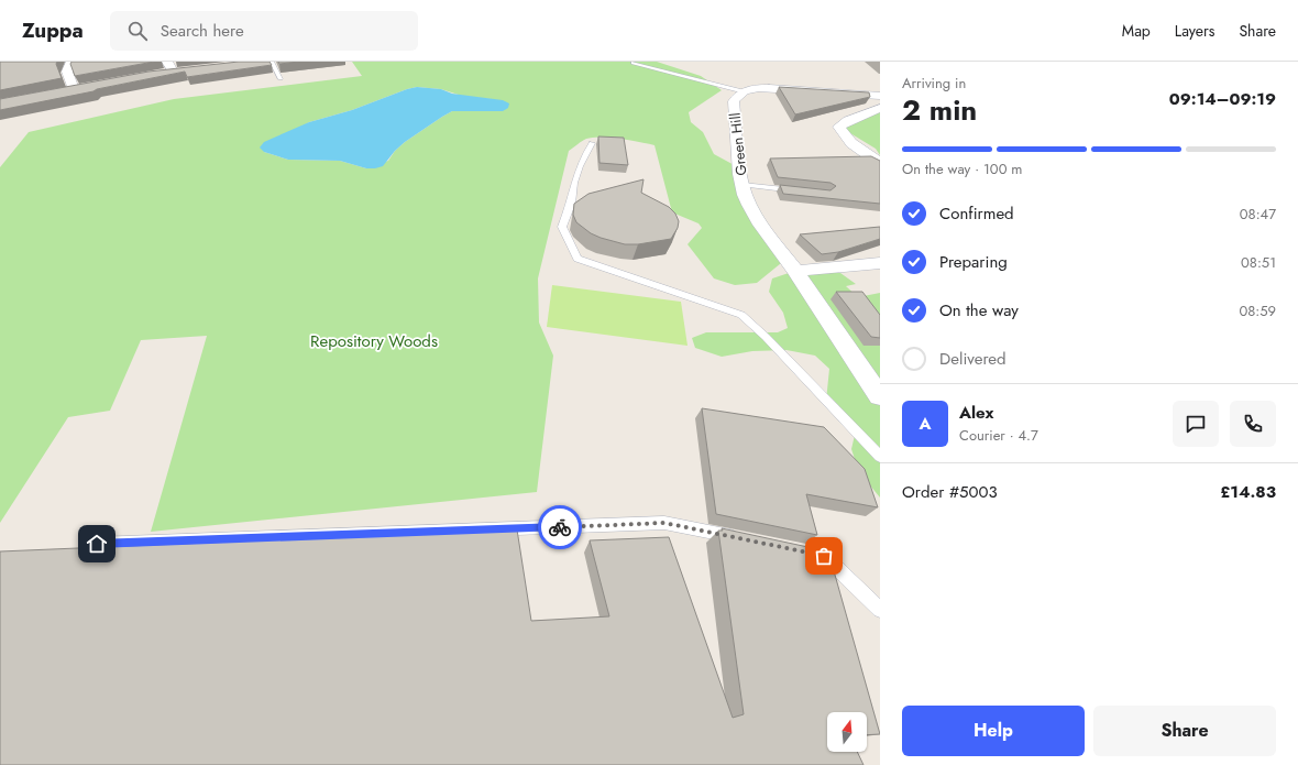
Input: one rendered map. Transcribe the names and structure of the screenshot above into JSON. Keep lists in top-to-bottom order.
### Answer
{
  "streets": {
    "street": ["Green Hill"]
  },
  "parks": ["Repository Woods"],
  "north": "top",
  "page": {
    "header": "Zuppa",
    "search": "Search here",
    "nav": ["Map", "Layers", "Share"],
    "heading": ["2 min", "Arriving in", "09:14–09:19"],
    "panel": [
      "Alex",
      "Courier · 4.7",
      "Order #5003",
      "£14.83"
    ],
    "bar": "On the way · 100 m",
    "list": [
      ["Confirmed", "08:47"],
      ["Preparing", "08:51"],
      ["On the way", "08:59"],
      "Delivered"
    ],
    "round": "A",
    "buttons": ["Help", "Share"]
  }
}
